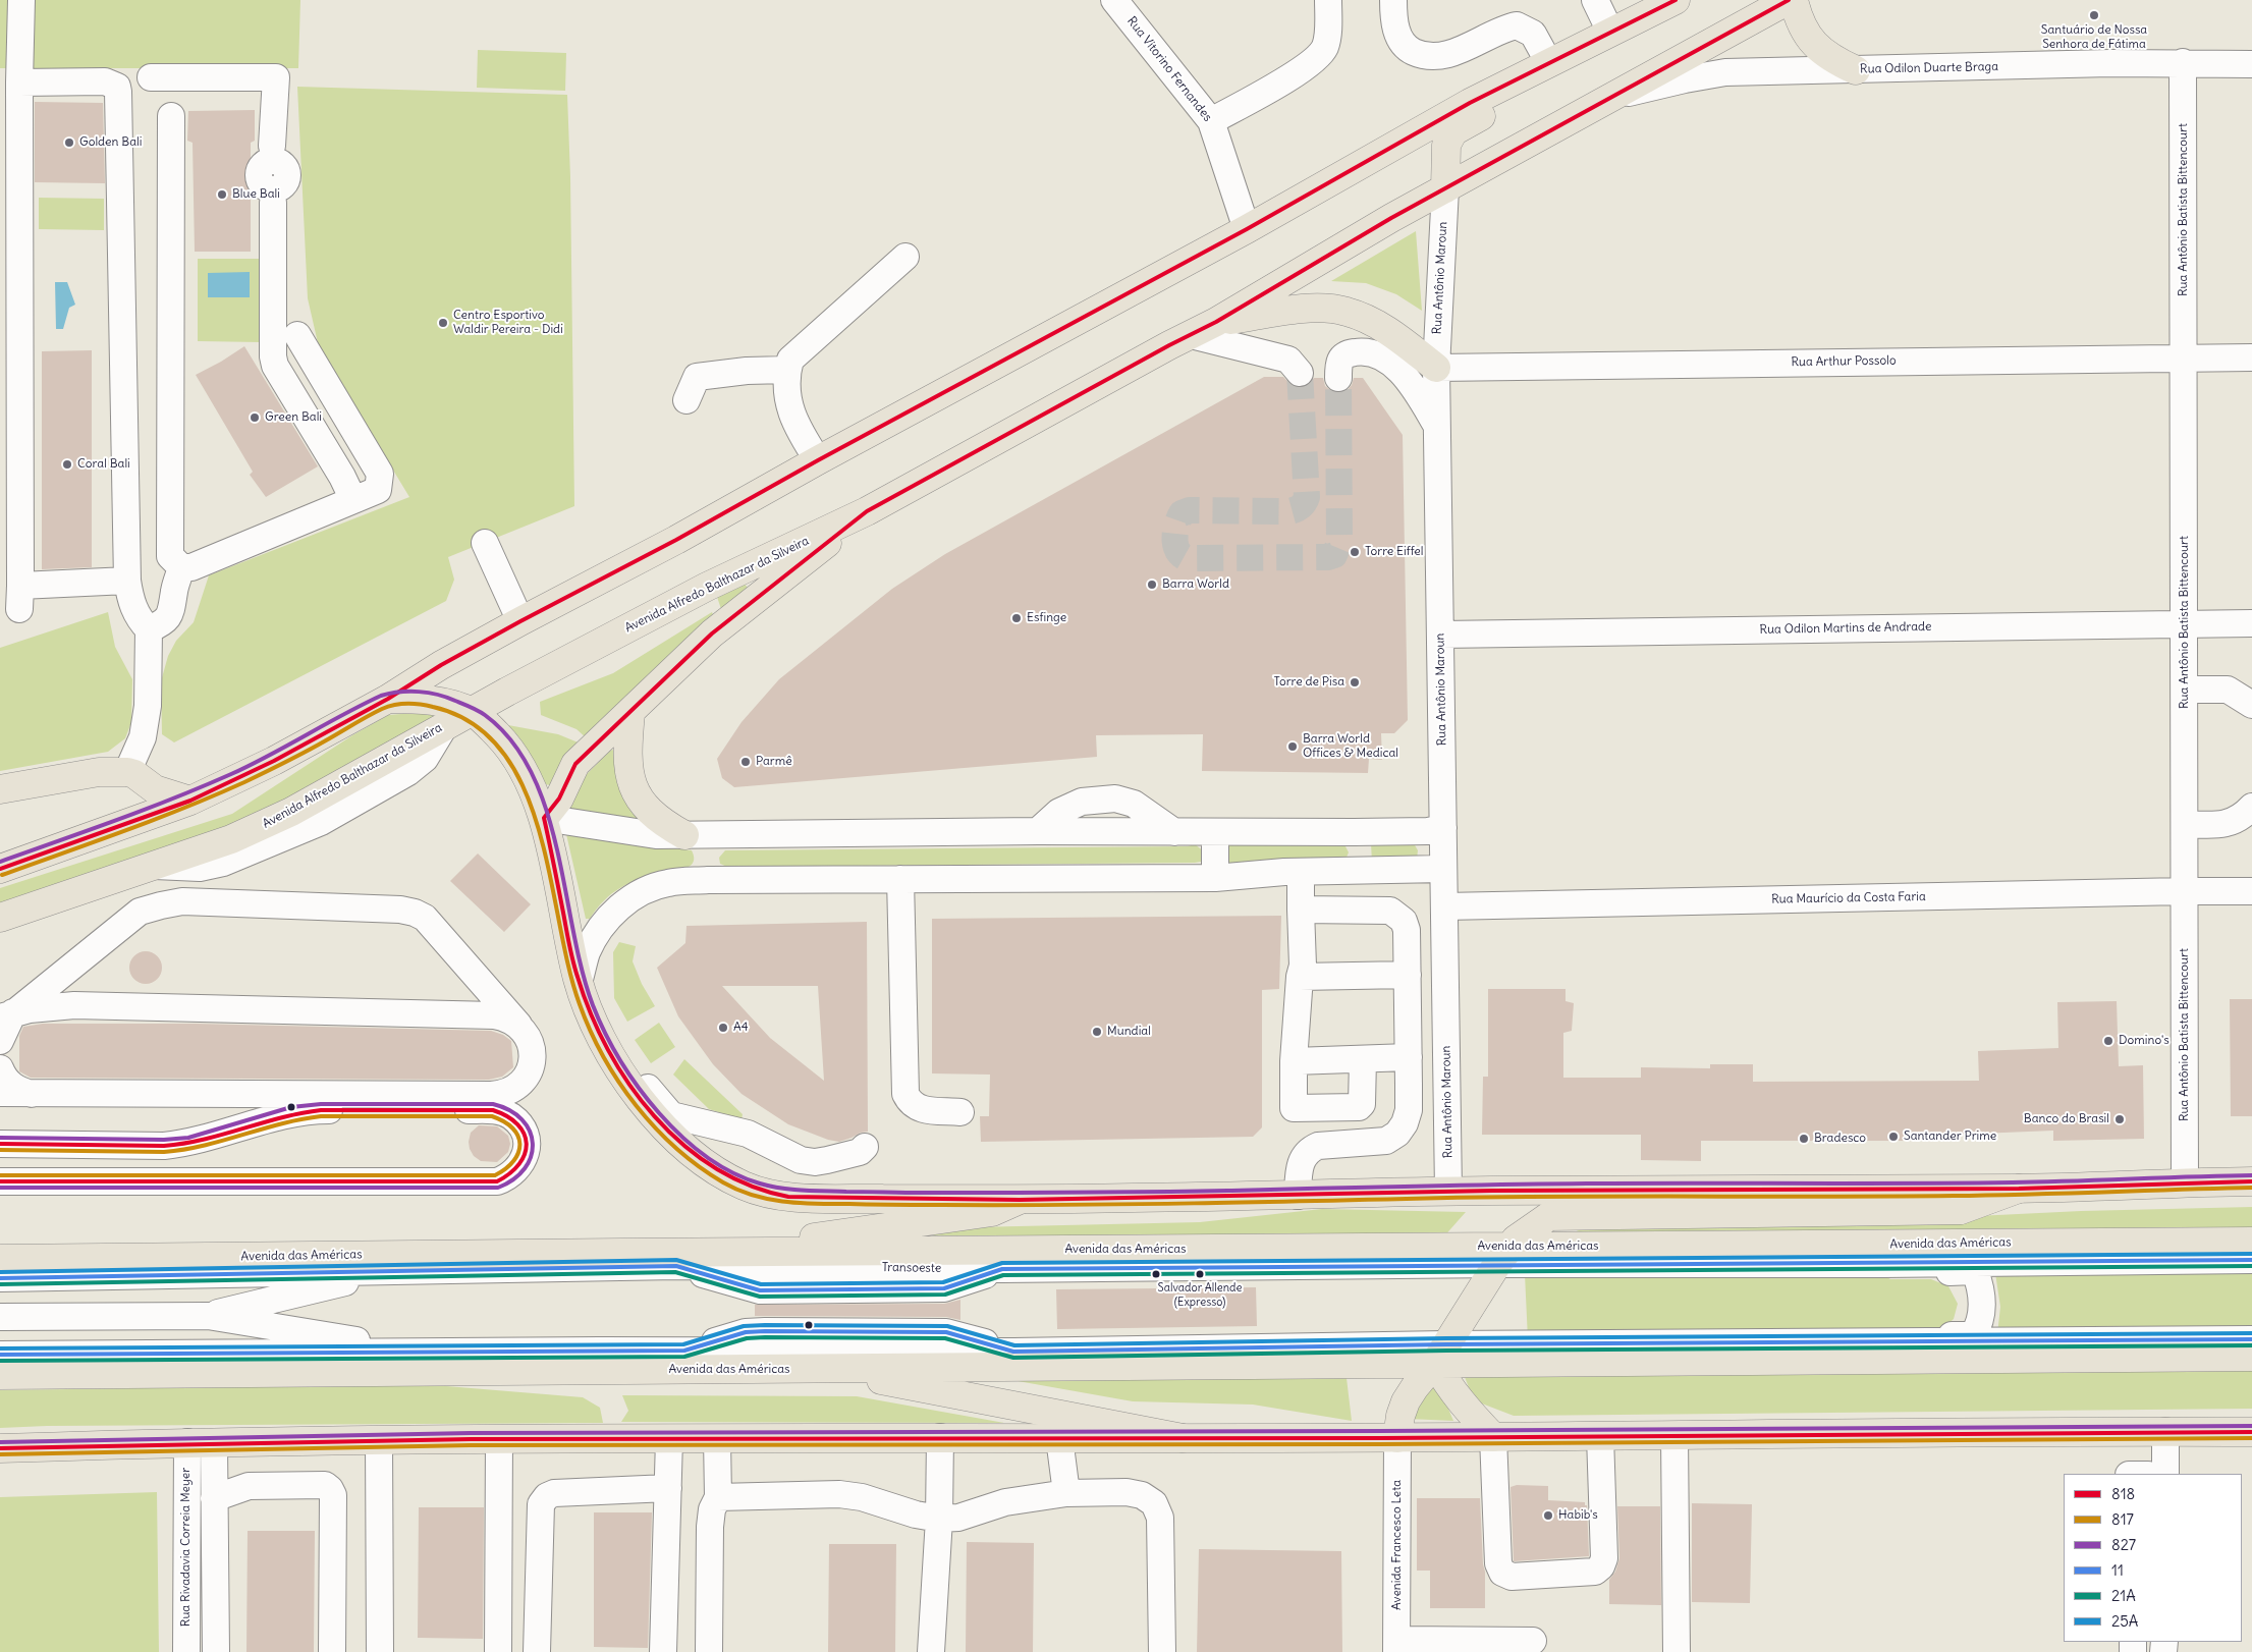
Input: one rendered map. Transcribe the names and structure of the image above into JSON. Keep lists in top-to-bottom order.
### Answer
{
  "streets": {
    "main road": ["Avenida Alfredo Balthazar da Silveira", "Avenida das Américas"],
    "street": [
      "Rua Odilon Duarte Braga",
      "Rua Vitorino Fernandes",
      "Rua Antônio Batista Bittencourt",
      "Rua Antônio Maroun",
      "Rua Arthur Possolo",
      "Rua Odilon Martins de Andrade",
      "Rua Maurício da Costa Faria",
      "Transoeste",
      "Avenida Francesco Leta",
      "Rua Rivadavia Correia Meyer"
    ]
  },
  "crossings": [
    ["Rua Odilon Duarte Braga", "Rua Antônio Batista Bittencourt"],
    ["Rua Odilon Duarte Braga", "Avenida Alfredo Balthazar da Silveira"],
    ["Rua Antônio Batista Bittencourt", "Rua Arthur Possolo"],
    ["Rua Antônio Batista Bittencourt", "Rua Odilon Martins de Andrade"],
    ["Rua Antônio Batista Bittencourt", "Rua Maurício da Costa Faria"],
    ["Rua Antônio Maroun", "Rua Arthur Possolo"],
    ["Rua Antônio Maroun", "Avenida Alfredo Balthazar da Silveira"],
    ["Rua Antônio Maroun", "Rua Odilon Martins de Andrade"],
    ["Rua Antônio Maroun", "Rua Maurício da Costa Faria"],
    ["Avenida das Américas", "Transoeste"]
  ],
  "places": [
    "Santuário de Nossa Senhora de Fátima",
    "Golden Bali",
    "Blue Bali",
    "Centro Esportivo Waldir Pereira - Didi",
    "Green Bali",
    "Coral Bali",
    "Torre Eiffel",
    "Barra World",
    "Esfinge",
    "Torre de Pisa",
    "Barra World Offices & Medical",
    "Parmê",
    "A4",
    "Mundial",
    "Domino's",
    "Banco do Brasil",
    "Santander Prime",
    "Bradesco",
    "Salvador Allende (Expresso)",
    "Habib's"
  ],
  "lines": [
    "transit line 818",
    "transit line 827",
    "transit line 817",
    "transit line 25A",
    "transit line 11",
    "transit line 21A"
  ],
  "legend": [
    "818",
    "817",
    "827",
    "11",
    "21A",
    "25A"
  ]
}
